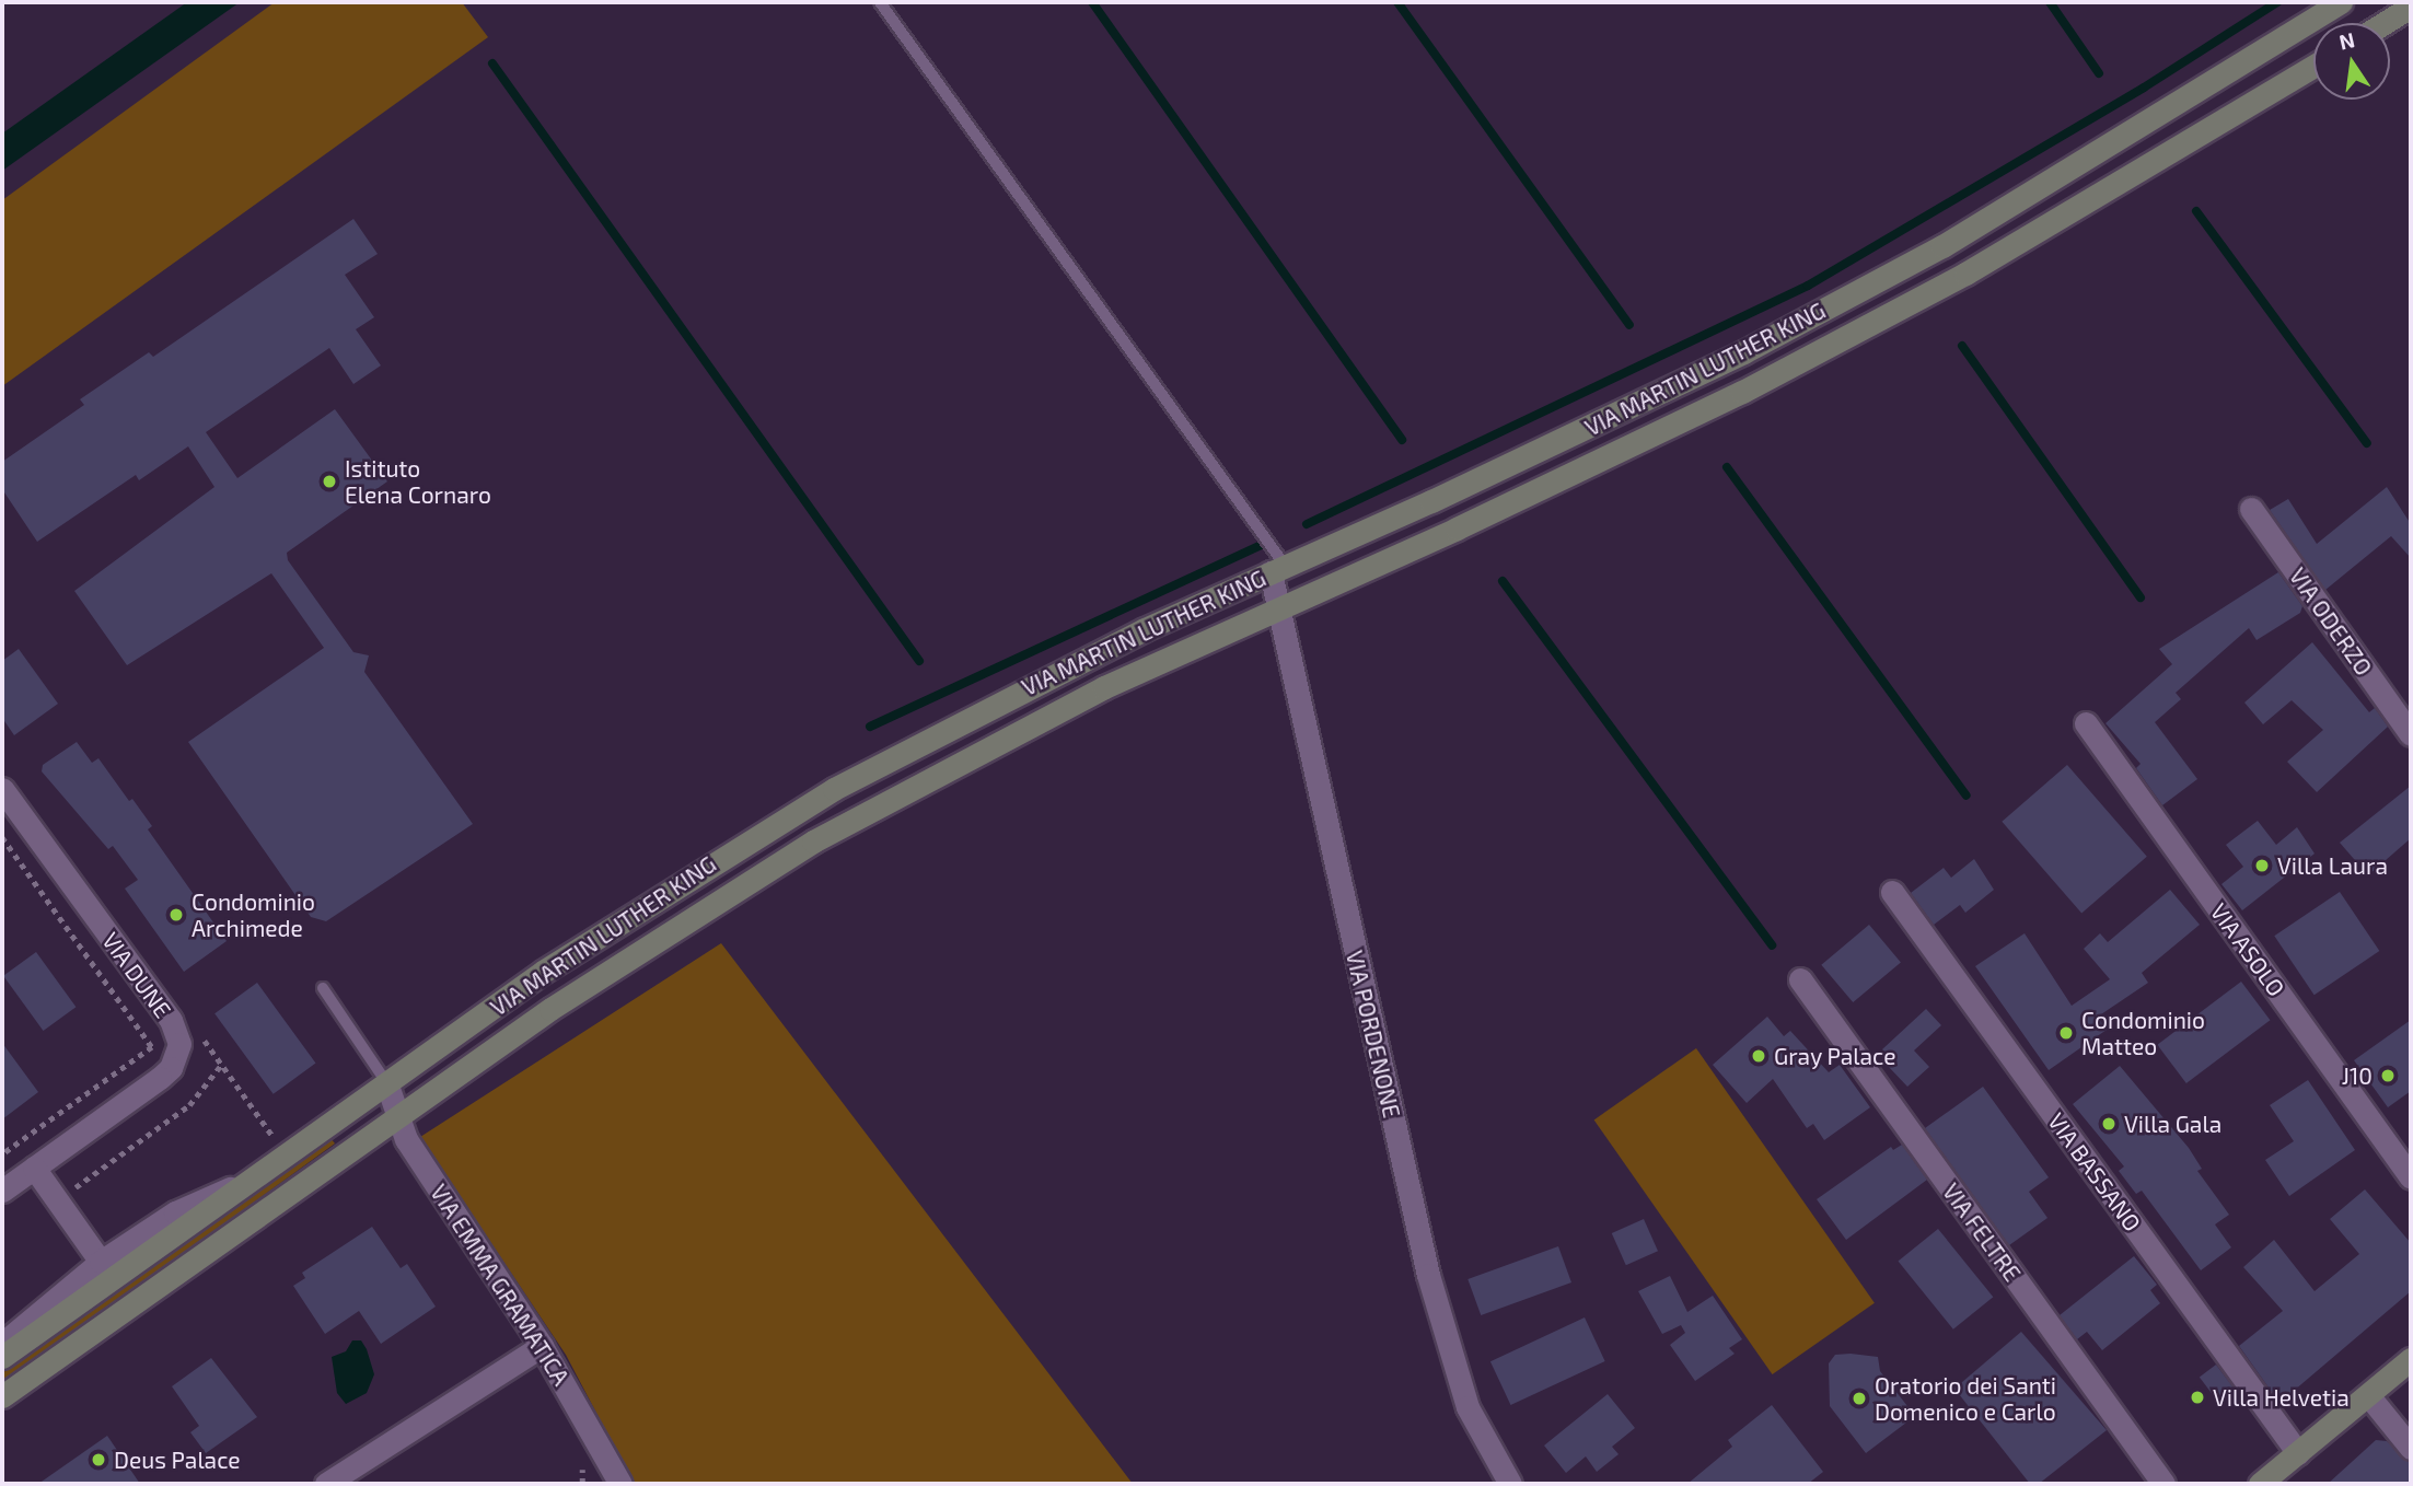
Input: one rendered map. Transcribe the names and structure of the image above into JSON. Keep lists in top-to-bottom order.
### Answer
{
  "streets": {
    "main road": ["VIA MARTIN LUTHER KING"],
    "street": [
      "VIA ODERZO",
      "VIA ASOLO",
      "VIA DUNE",
      "VIA PORDENONE",
      "VIA BASSANO",
      "VIA FELTRE",
      "VIA EMMA GRAMATICA"
    ]
  },
  "crossings": [
    ["VIA MARTIN LUTHER KING", "VIA PORDENONE"],
    ["VIA MARTIN LUTHER KING", "VIA EMMA GRAMATICA"]
  ],
  "places": [
    "Istituto Elena Cornaro",
    "Villa Laura",
    "Condominio Archimede",
    "Condominio Matteo",
    "Gray Palace",
    "J10",
    "Villa Gala",
    "Villa Helvetia",
    "Oratorio dei Santi Domenico e Carlo",
    "Deus Palace"
  ],
  "north": "top"
}
